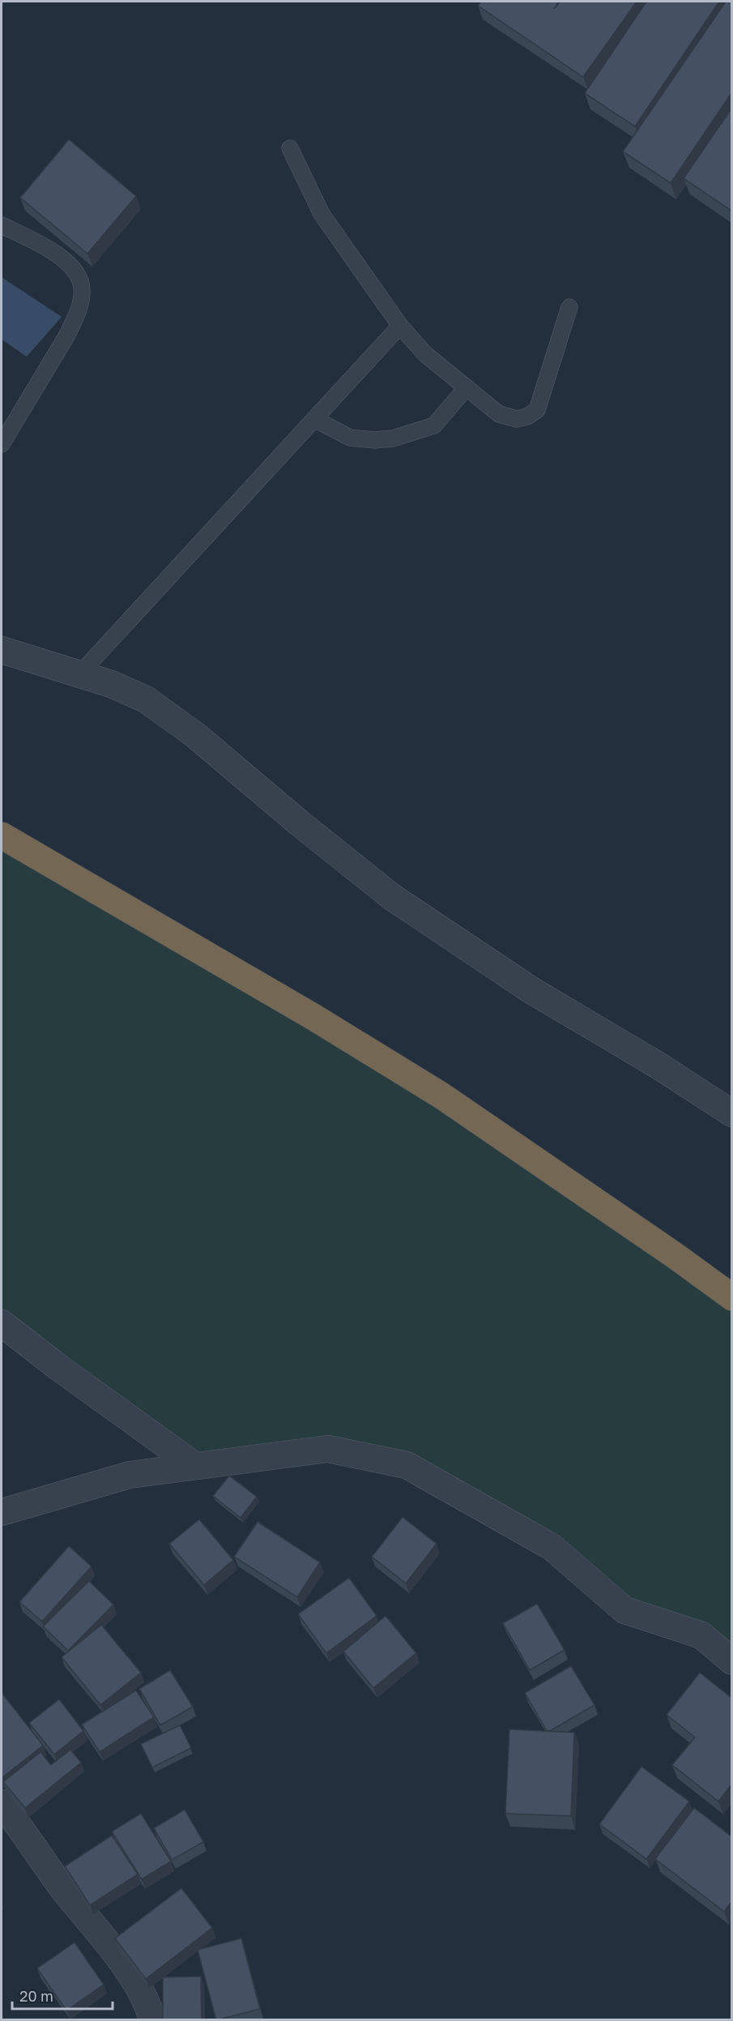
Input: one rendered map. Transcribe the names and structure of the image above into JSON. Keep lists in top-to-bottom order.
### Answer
{
  "scale_bar": "20 m"
}
